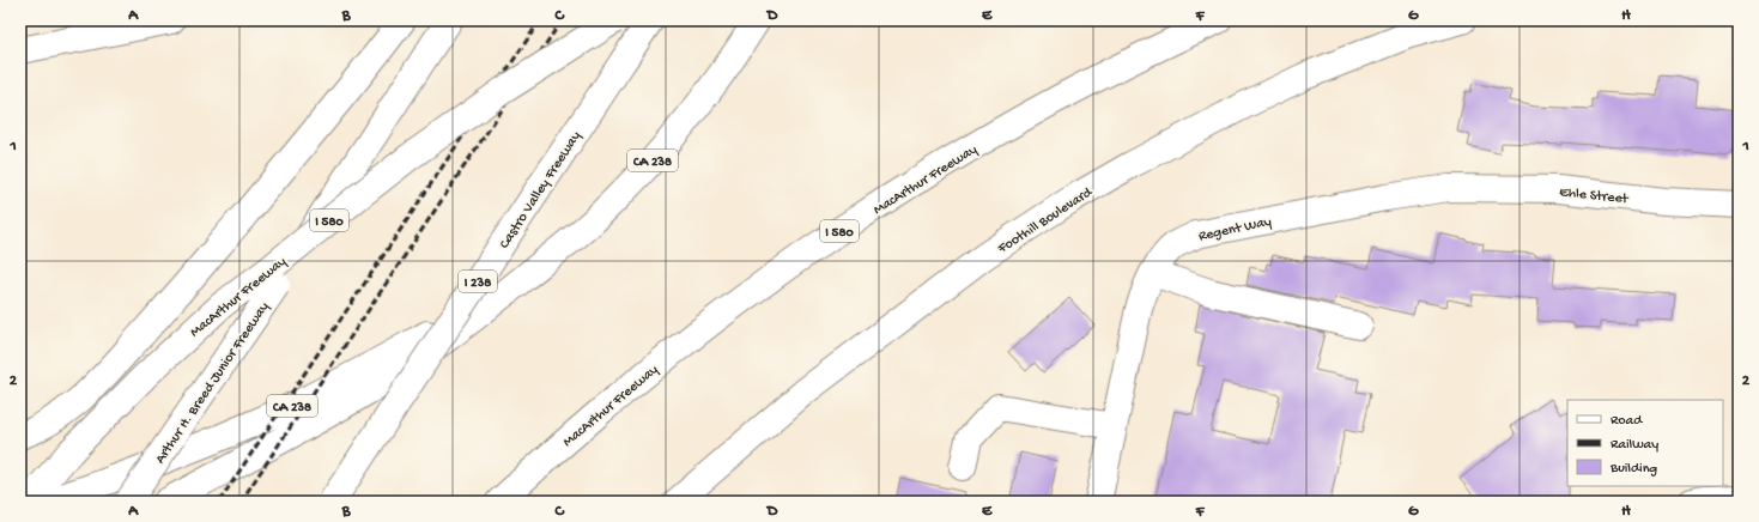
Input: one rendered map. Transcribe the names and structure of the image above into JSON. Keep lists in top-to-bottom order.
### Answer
{
  "streets": {
    "main road": [
      "CA 238",
      "MacArthur Freeway",
      "Castro Valley Freeway",
      "Ehle Street",
      "Foothill Boulevard",
      "I 580",
      "Regent Way",
      "I 238",
      "Arthur H. Breed Junior Freeway"
    ]
  },
  "crossings": [
    ["Ehle Street", "Regent Way"]
  ],
  "legend": ["Road", "Railway", "Building"],
  "grid": {
    "columns": [
      "A",
      "B",
      "C",
      "D",
      "E",
      "F",
      "G",
      "H"
    ],
    "rows": ["1", "2"]
  }
}
